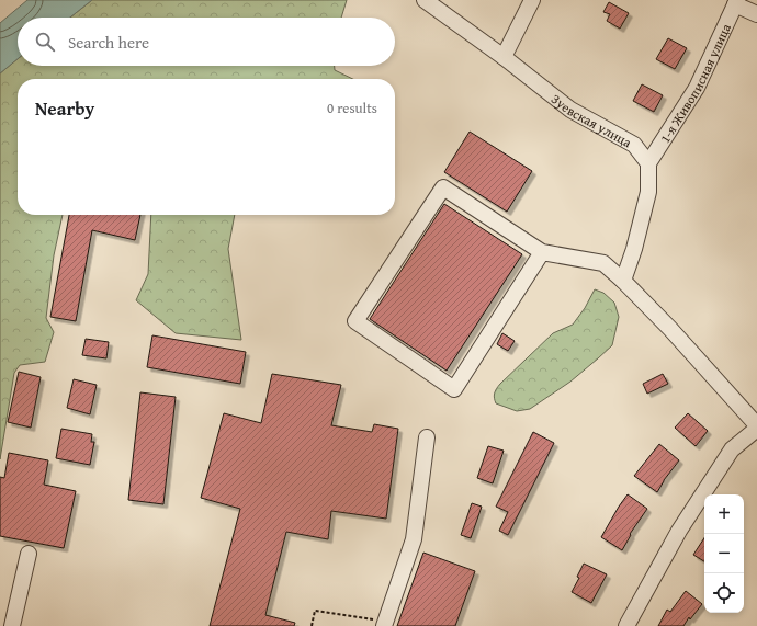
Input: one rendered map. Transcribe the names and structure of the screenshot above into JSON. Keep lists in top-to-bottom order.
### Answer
{
  "streets": {
    "street": ["1-я Живописная улица", "Зуевская улица"]
  },
  "crossings": [
    ["1-я Живописная улица", "Зуевская улица"]
  ],
  "page": {
    "search": "Search here",
    "heading": ["Nearby", "0 results"],
    "map_buttons": ["+", "−"]
  }
}
